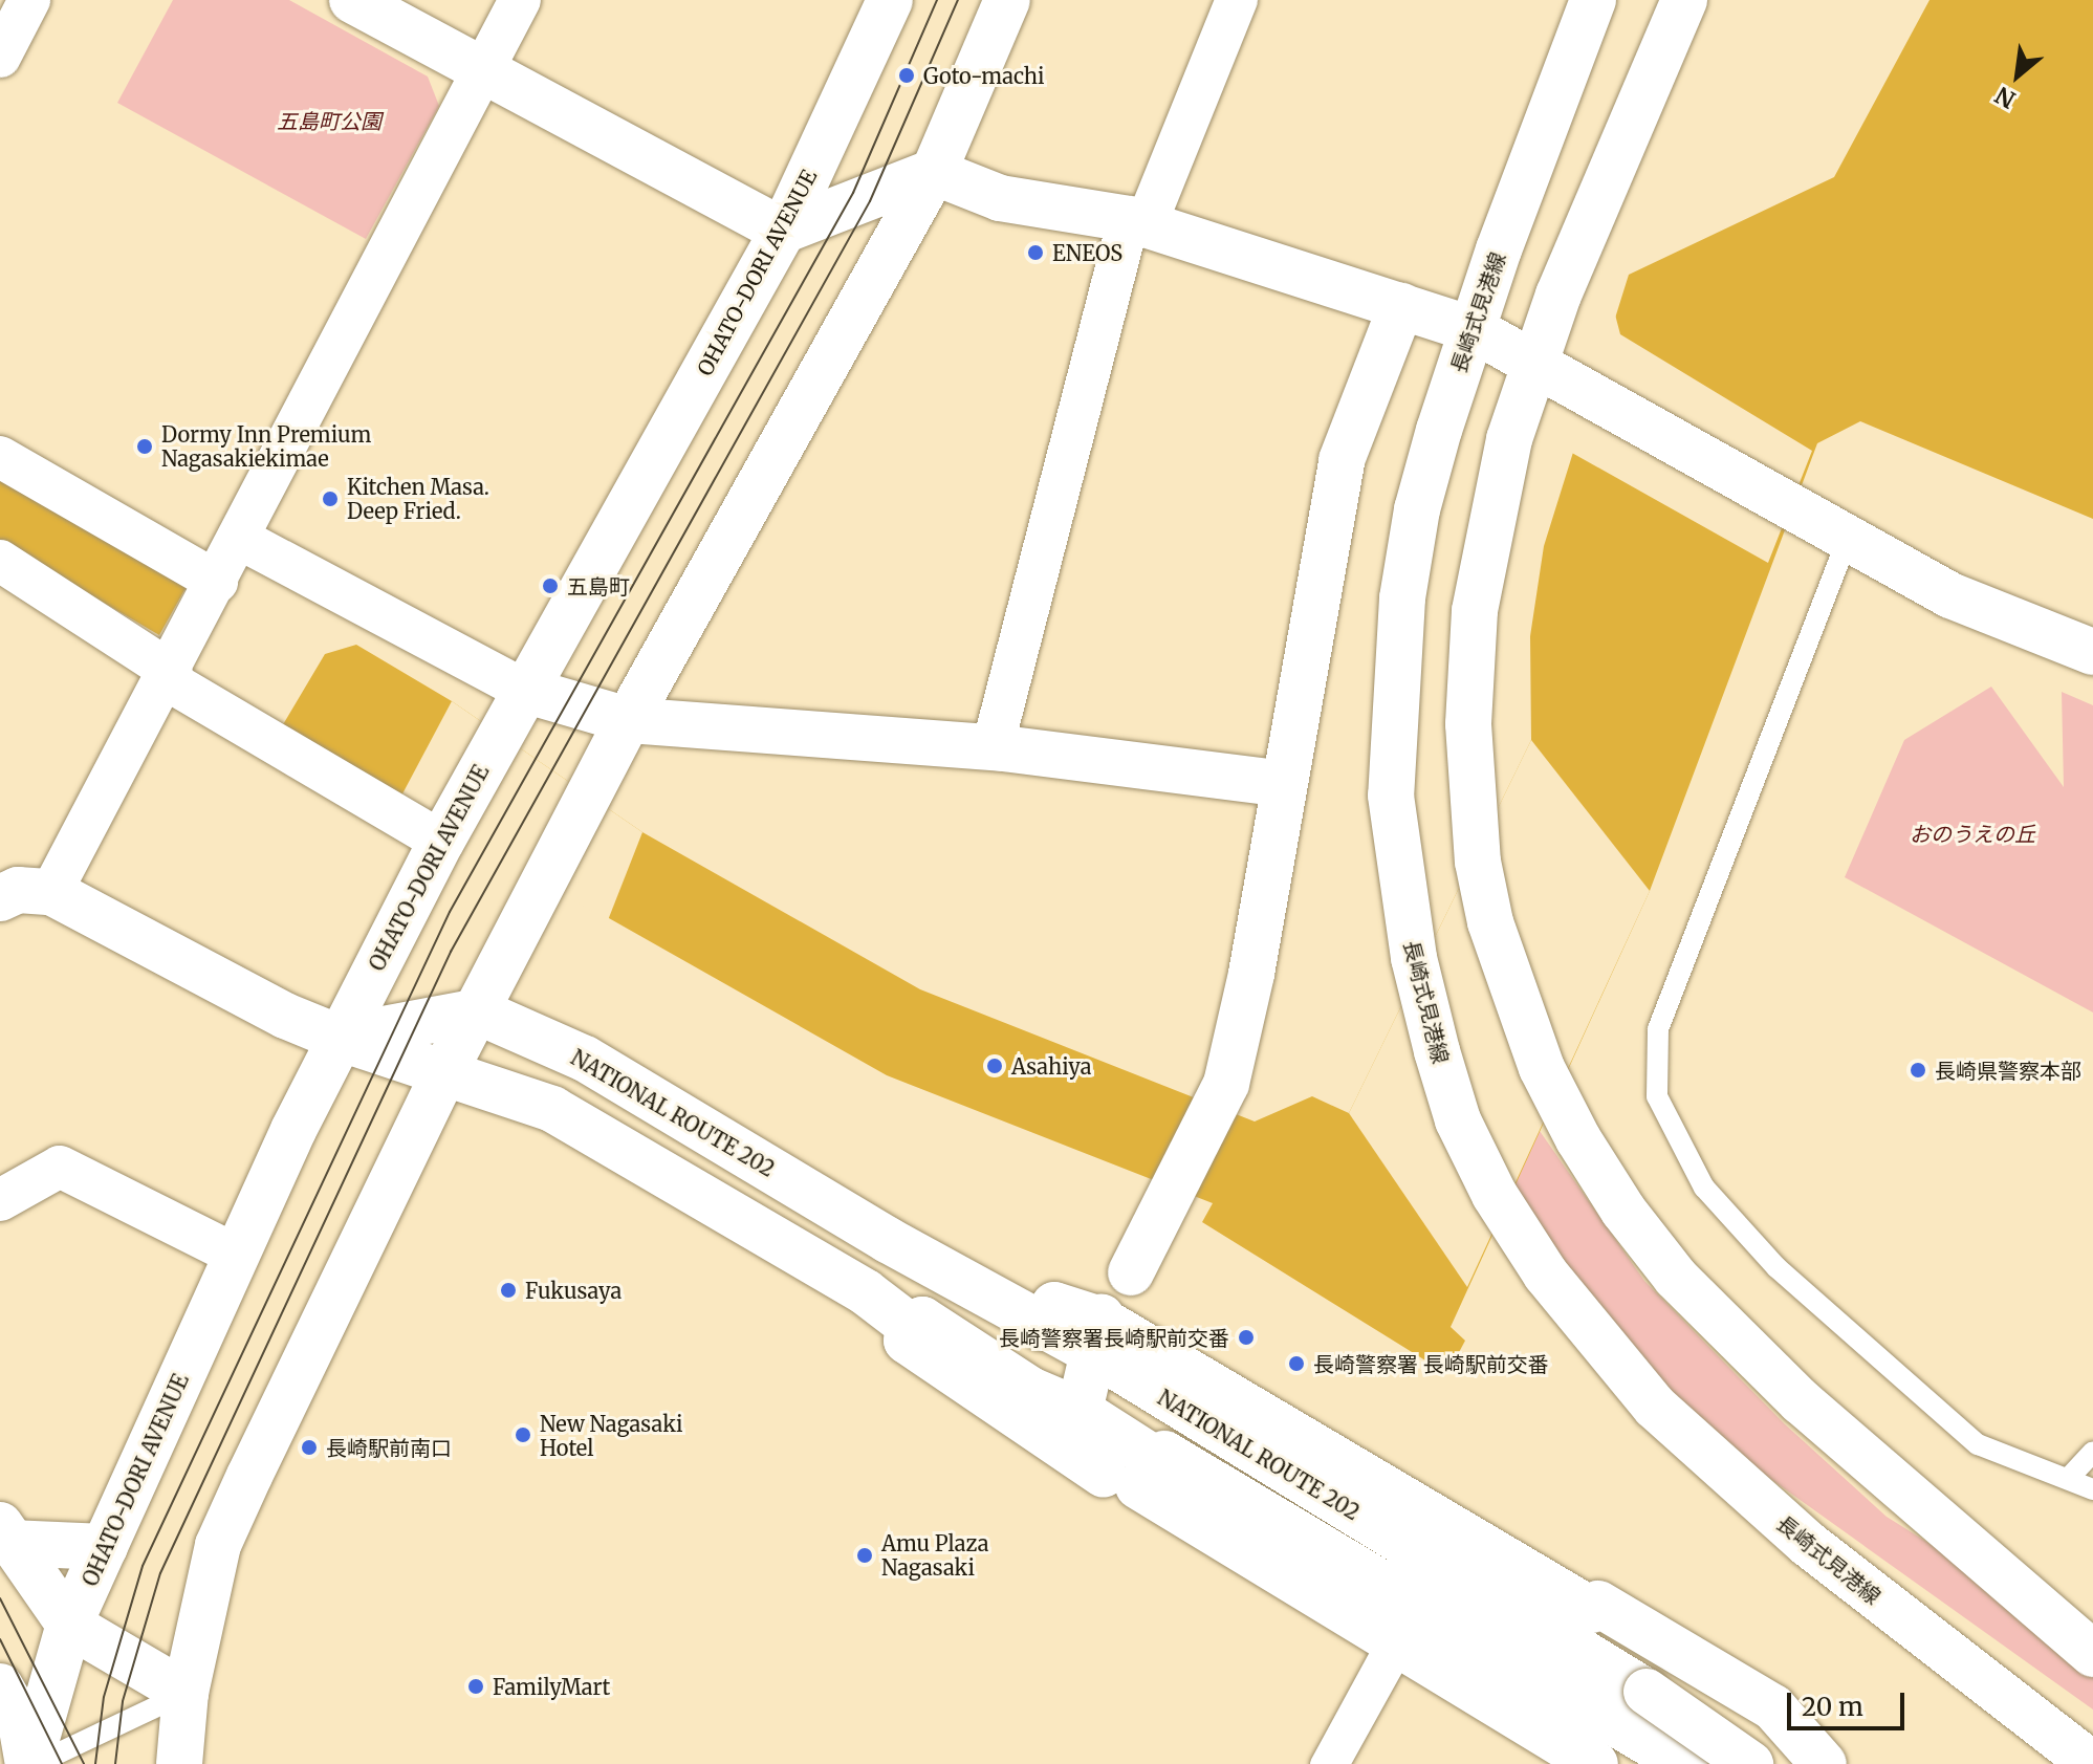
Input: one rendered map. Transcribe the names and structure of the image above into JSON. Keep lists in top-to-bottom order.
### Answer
{
  "streets": {
    "main road": ["OHATO-DORI AVENUE", "長崎式見港線", "NATIONAL ROUTE 202"]
  },
  "crossings": [
    ["OHATO-DORI AVENUE", "NATIONAL ROUTE 202"]
  ],
  "parks": ["五島町公園", "おのうえの丘"],
  "places": [
    "Goto-machi",
    "ENEOS",
    "Dormy Inn Premium Nagasakiekimae",
    "Kitchen Masa. Deep Fried.",
    "五島町",
    "Asahiya",
    "長崎県警察本部",
    "Fukusaya",
    "長崎警察署長崎駅前交番",
    "長崎警察署 長崎駅前交番",
    "New Nagasaki Hotel",
    "長崎駅前南口",
    "Amu Plaza Nagasaki",
    "FamilyMart"
  ],
  "scale_bar": "20 m",
  "north": "bottom left"
}
